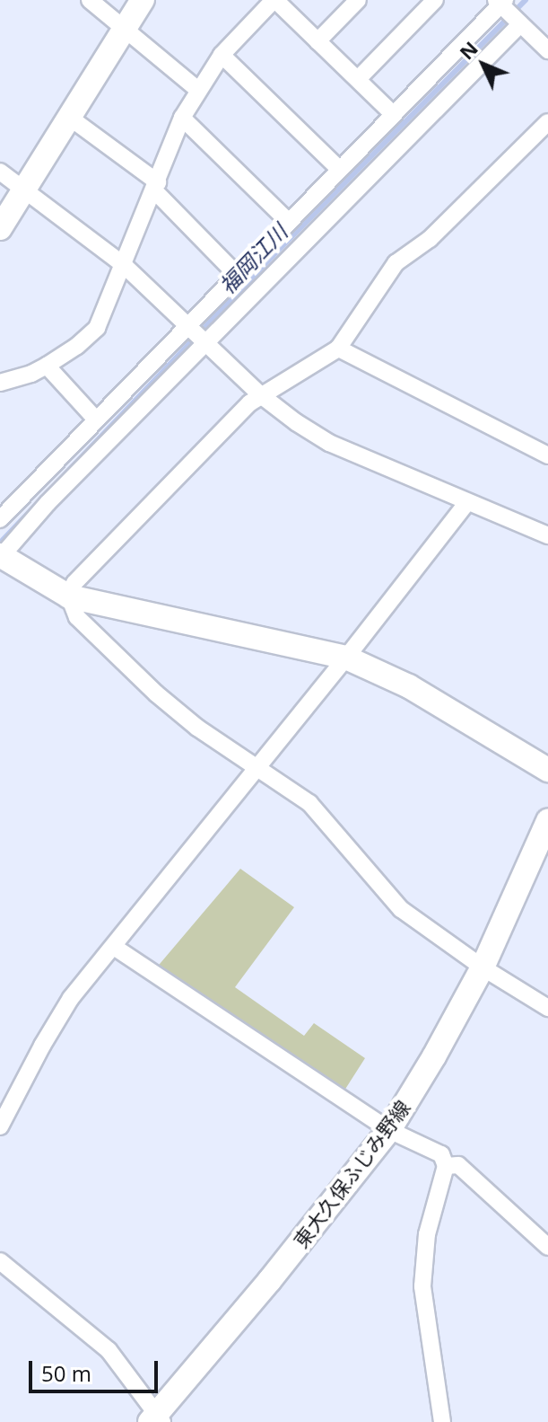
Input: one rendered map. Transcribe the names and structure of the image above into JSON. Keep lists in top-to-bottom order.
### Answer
{
  "streets": {
    "street": ["東大久保ふじみ野線"]
  },
  "water": ["福岡江川"],
  "scale_bar": "50 m",
  "north": "top left"
}
